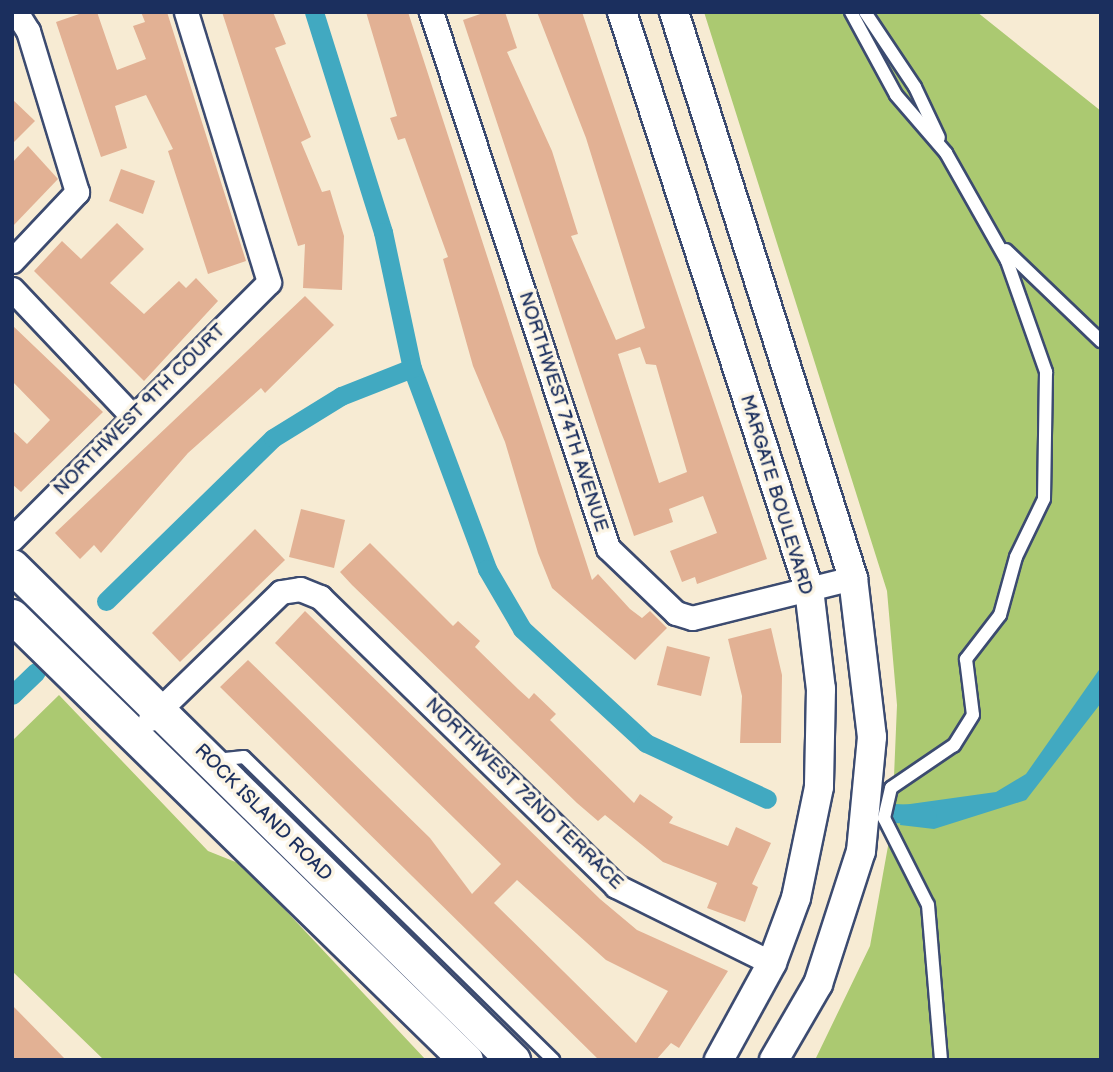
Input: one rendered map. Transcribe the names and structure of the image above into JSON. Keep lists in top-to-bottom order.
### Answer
{
  "streets": {
    "main road": ["ROCK ISLAND ROAD"],
    "street": [
      "NORTHWEST 9TH COURT",
      "NORTHWEST 74TH AVENUE",
      "MARGATE BOULEVARD",
      "NORTHWEST 72ND TERRACE"
    ]
  },
  "crossings": [
    ["NORTHWEST 74TH AVENUE", "MARGATE BOULEVARD"],
    ["MARGATE BOULEVARD", "NORTHWEST 72ND TERRACE"],
    ["NORTHWEST 72ND TERRACE", "ROCK ISLAND ROAD"]
  ]
}
